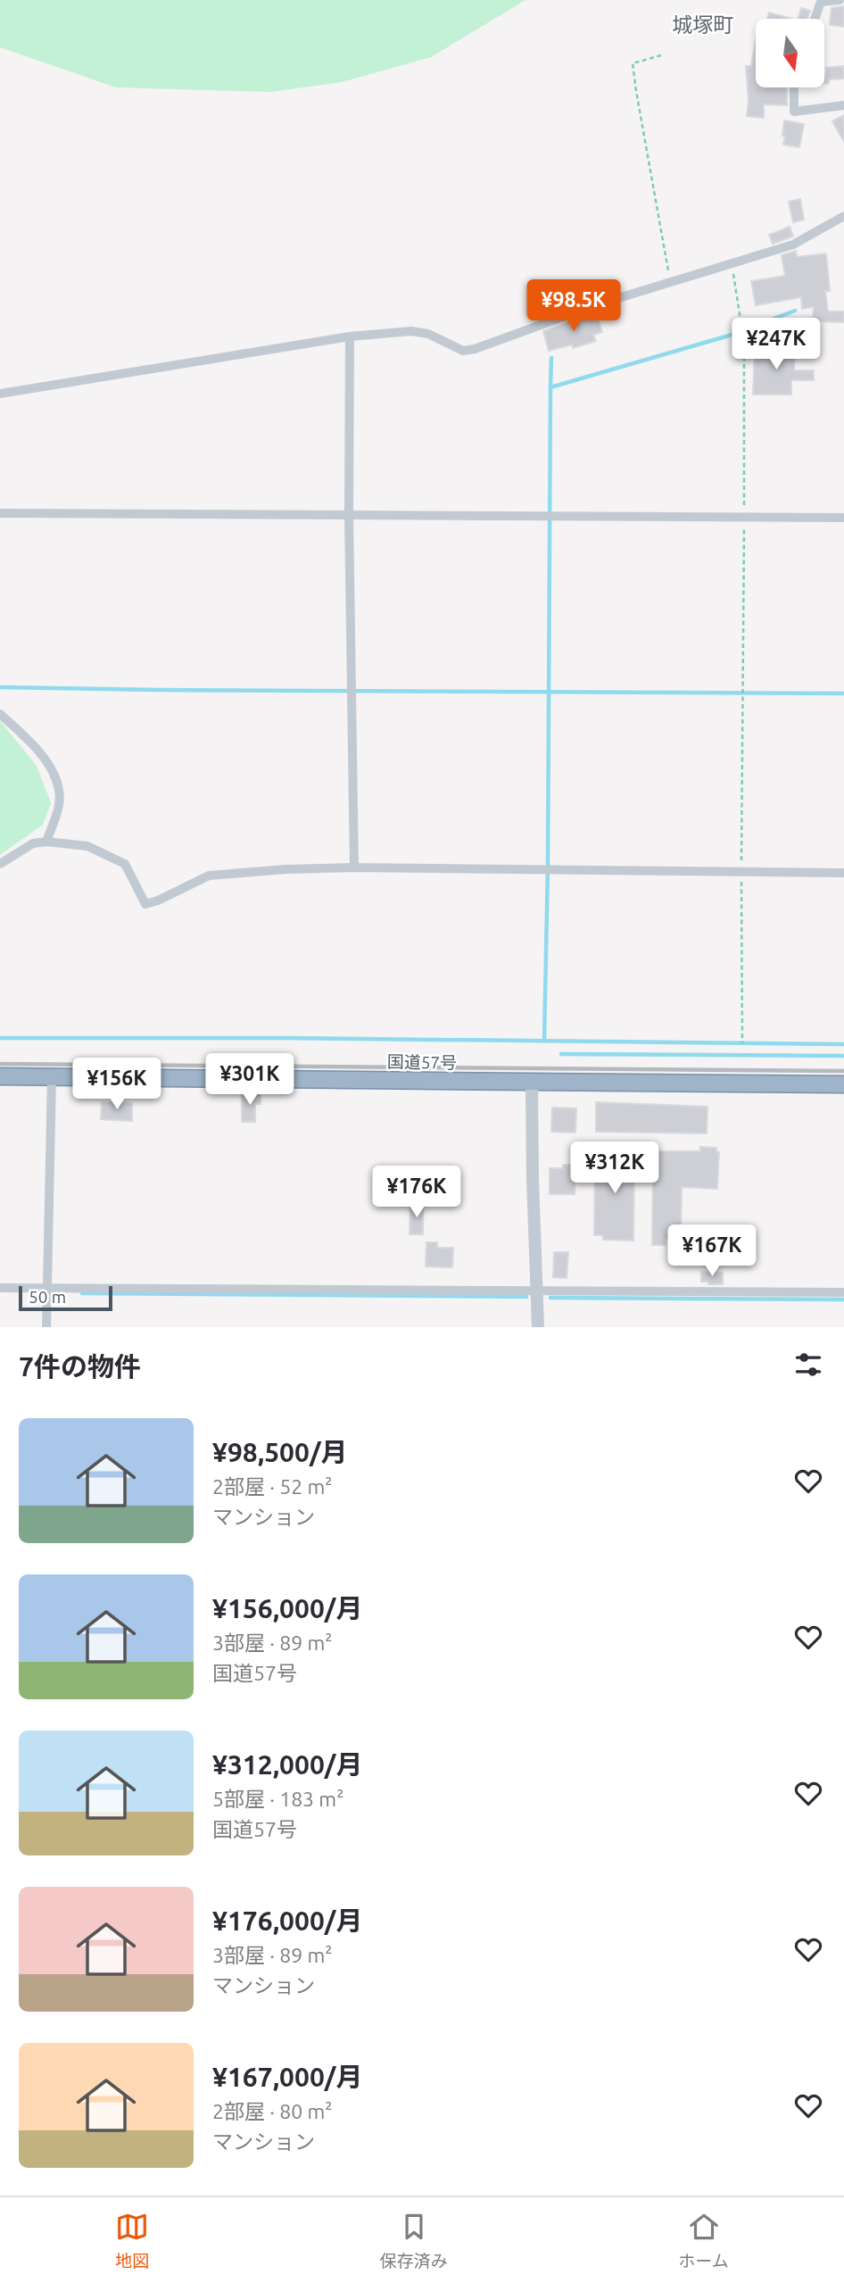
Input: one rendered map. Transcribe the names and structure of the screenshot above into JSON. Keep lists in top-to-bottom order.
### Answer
{
  "streets": {
    "highway": ["国道57号"]
  },
  "districts": ["城塚町"],
  "scale_bar": "50 m",
  "north": "bottom",
  "page": {
    "price": [
      "¥98.5K",
      "¥247K",
      "¥301K",
      "¥156K",
      "¥312K",
      "¥176K",
      "¥167K"
    ],
    "scale": "50 m",
    "heading": "7件の物件",
    "list": [
      {
        "name": "¥98,500/月",
        "note": "2部屋 · 52 m² · マンション"
      },
      {
        "name": "¥156,000/月",
        "note": "3部屋 · 89 m² · 国道57号"
      },
      {
        "name": "¥312,000/月",
        "note": "5部屋 · 183 m² · 国道57号"
      },
      {
        "name": "¥176,000/月",
        "note": "3部屋 · 89 m² · マンション"
      },
      {
        "name": "¥167,000/月",
        "note": "2部屋 · 80 m² · マンション"
      }
    ],
    "tabs": ["地図", "保存済み", "ホーム"]
  }
}
